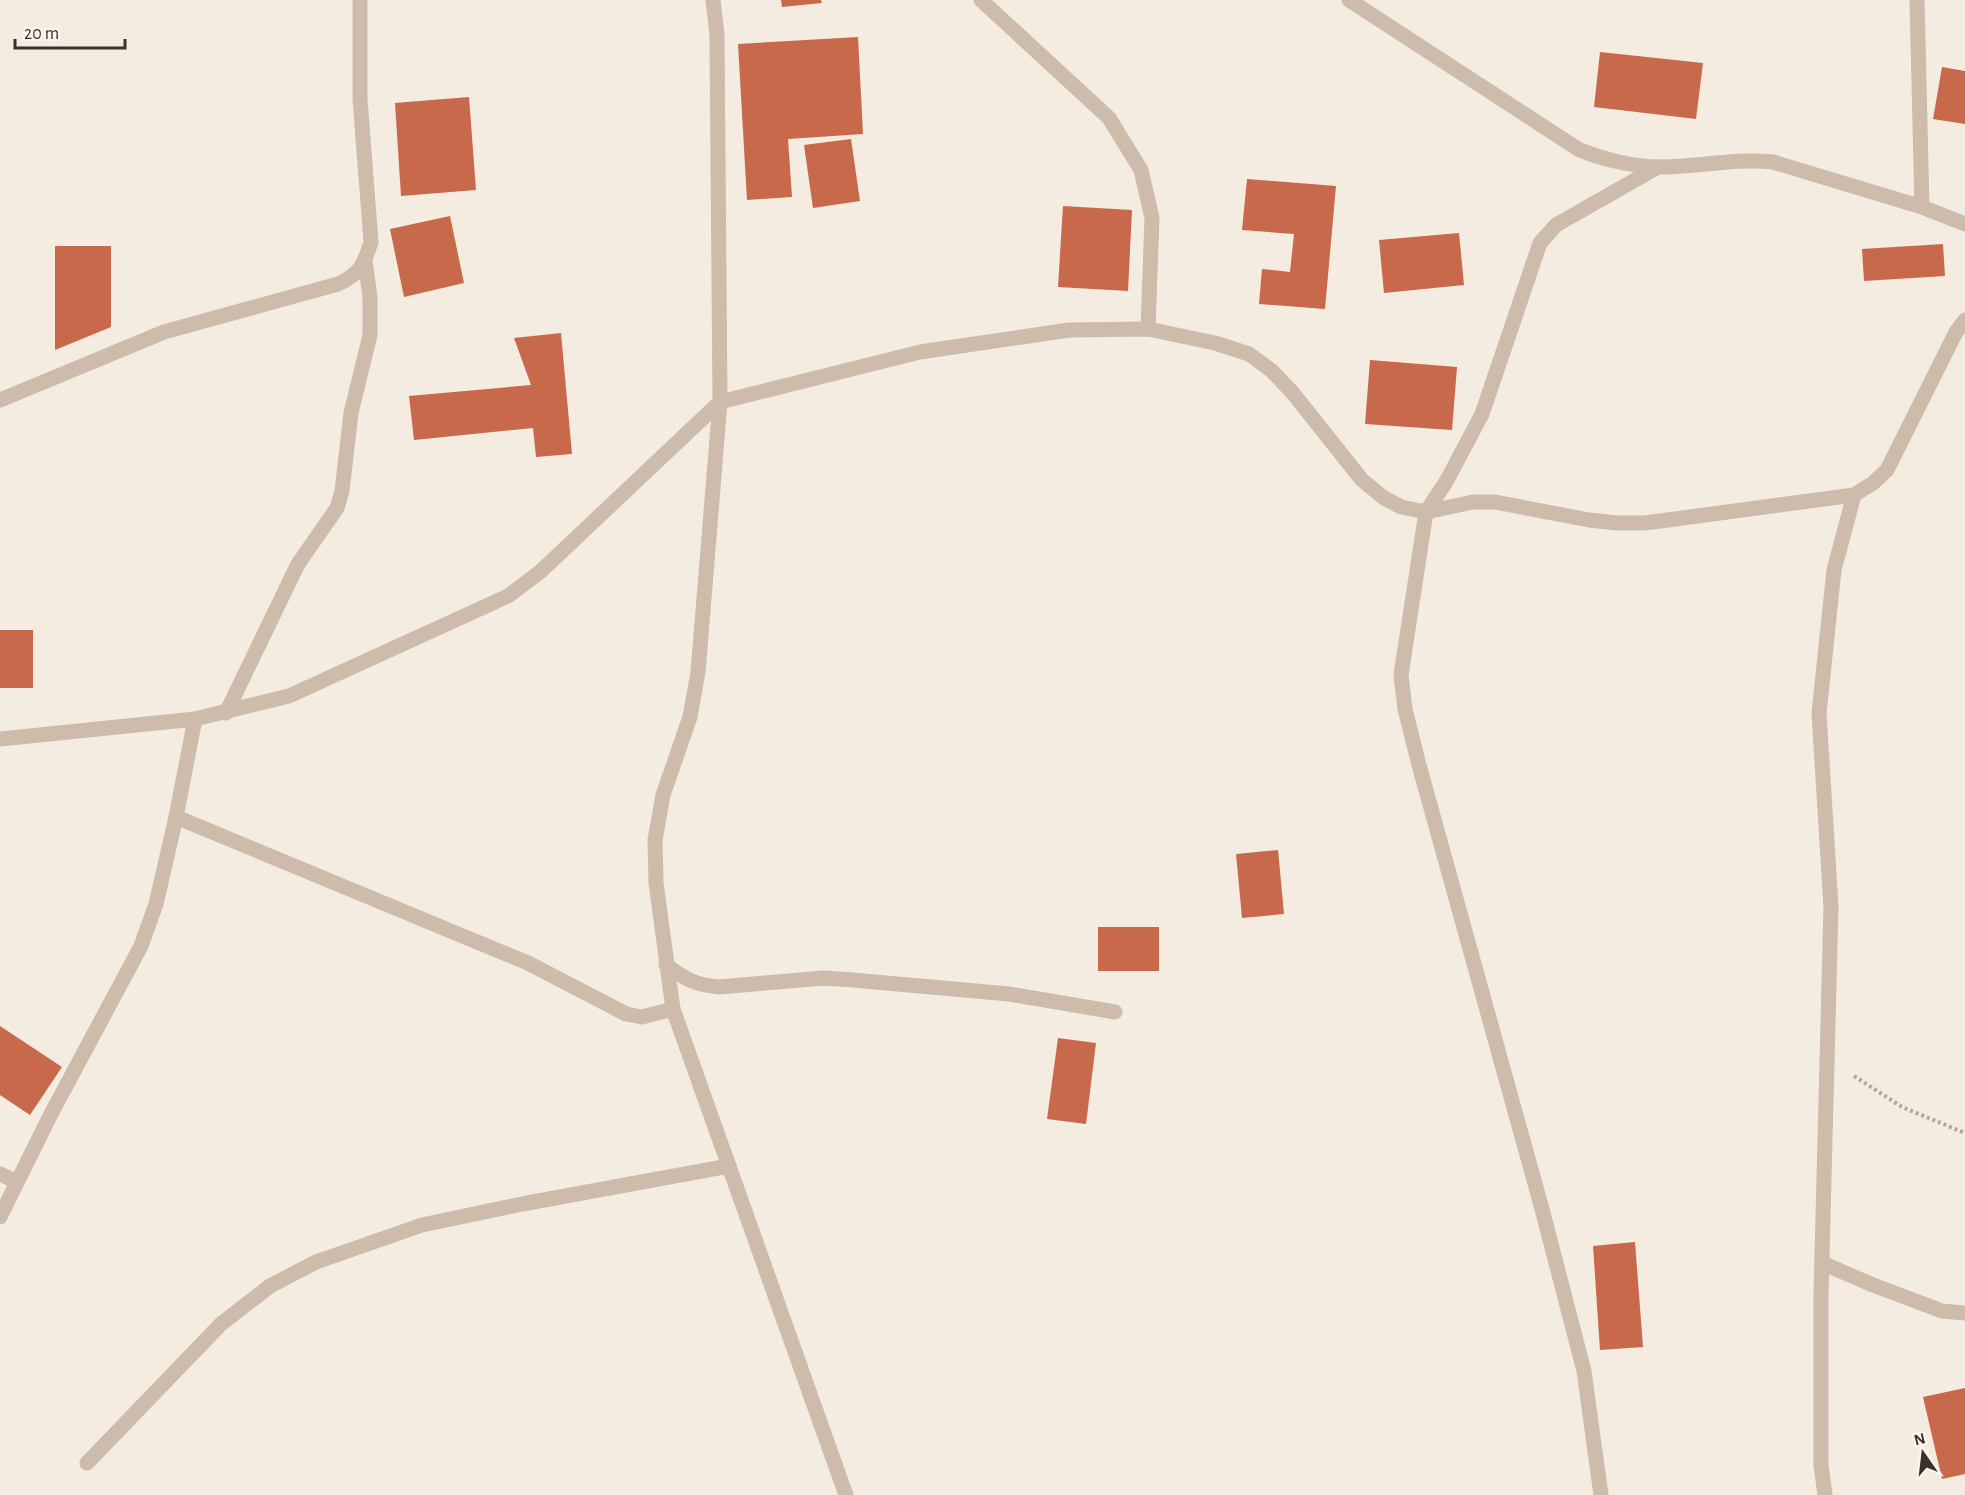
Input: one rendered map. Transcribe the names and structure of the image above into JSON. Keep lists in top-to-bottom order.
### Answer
{
  "scale_bar": "20 m",
  "north": "top"
}
